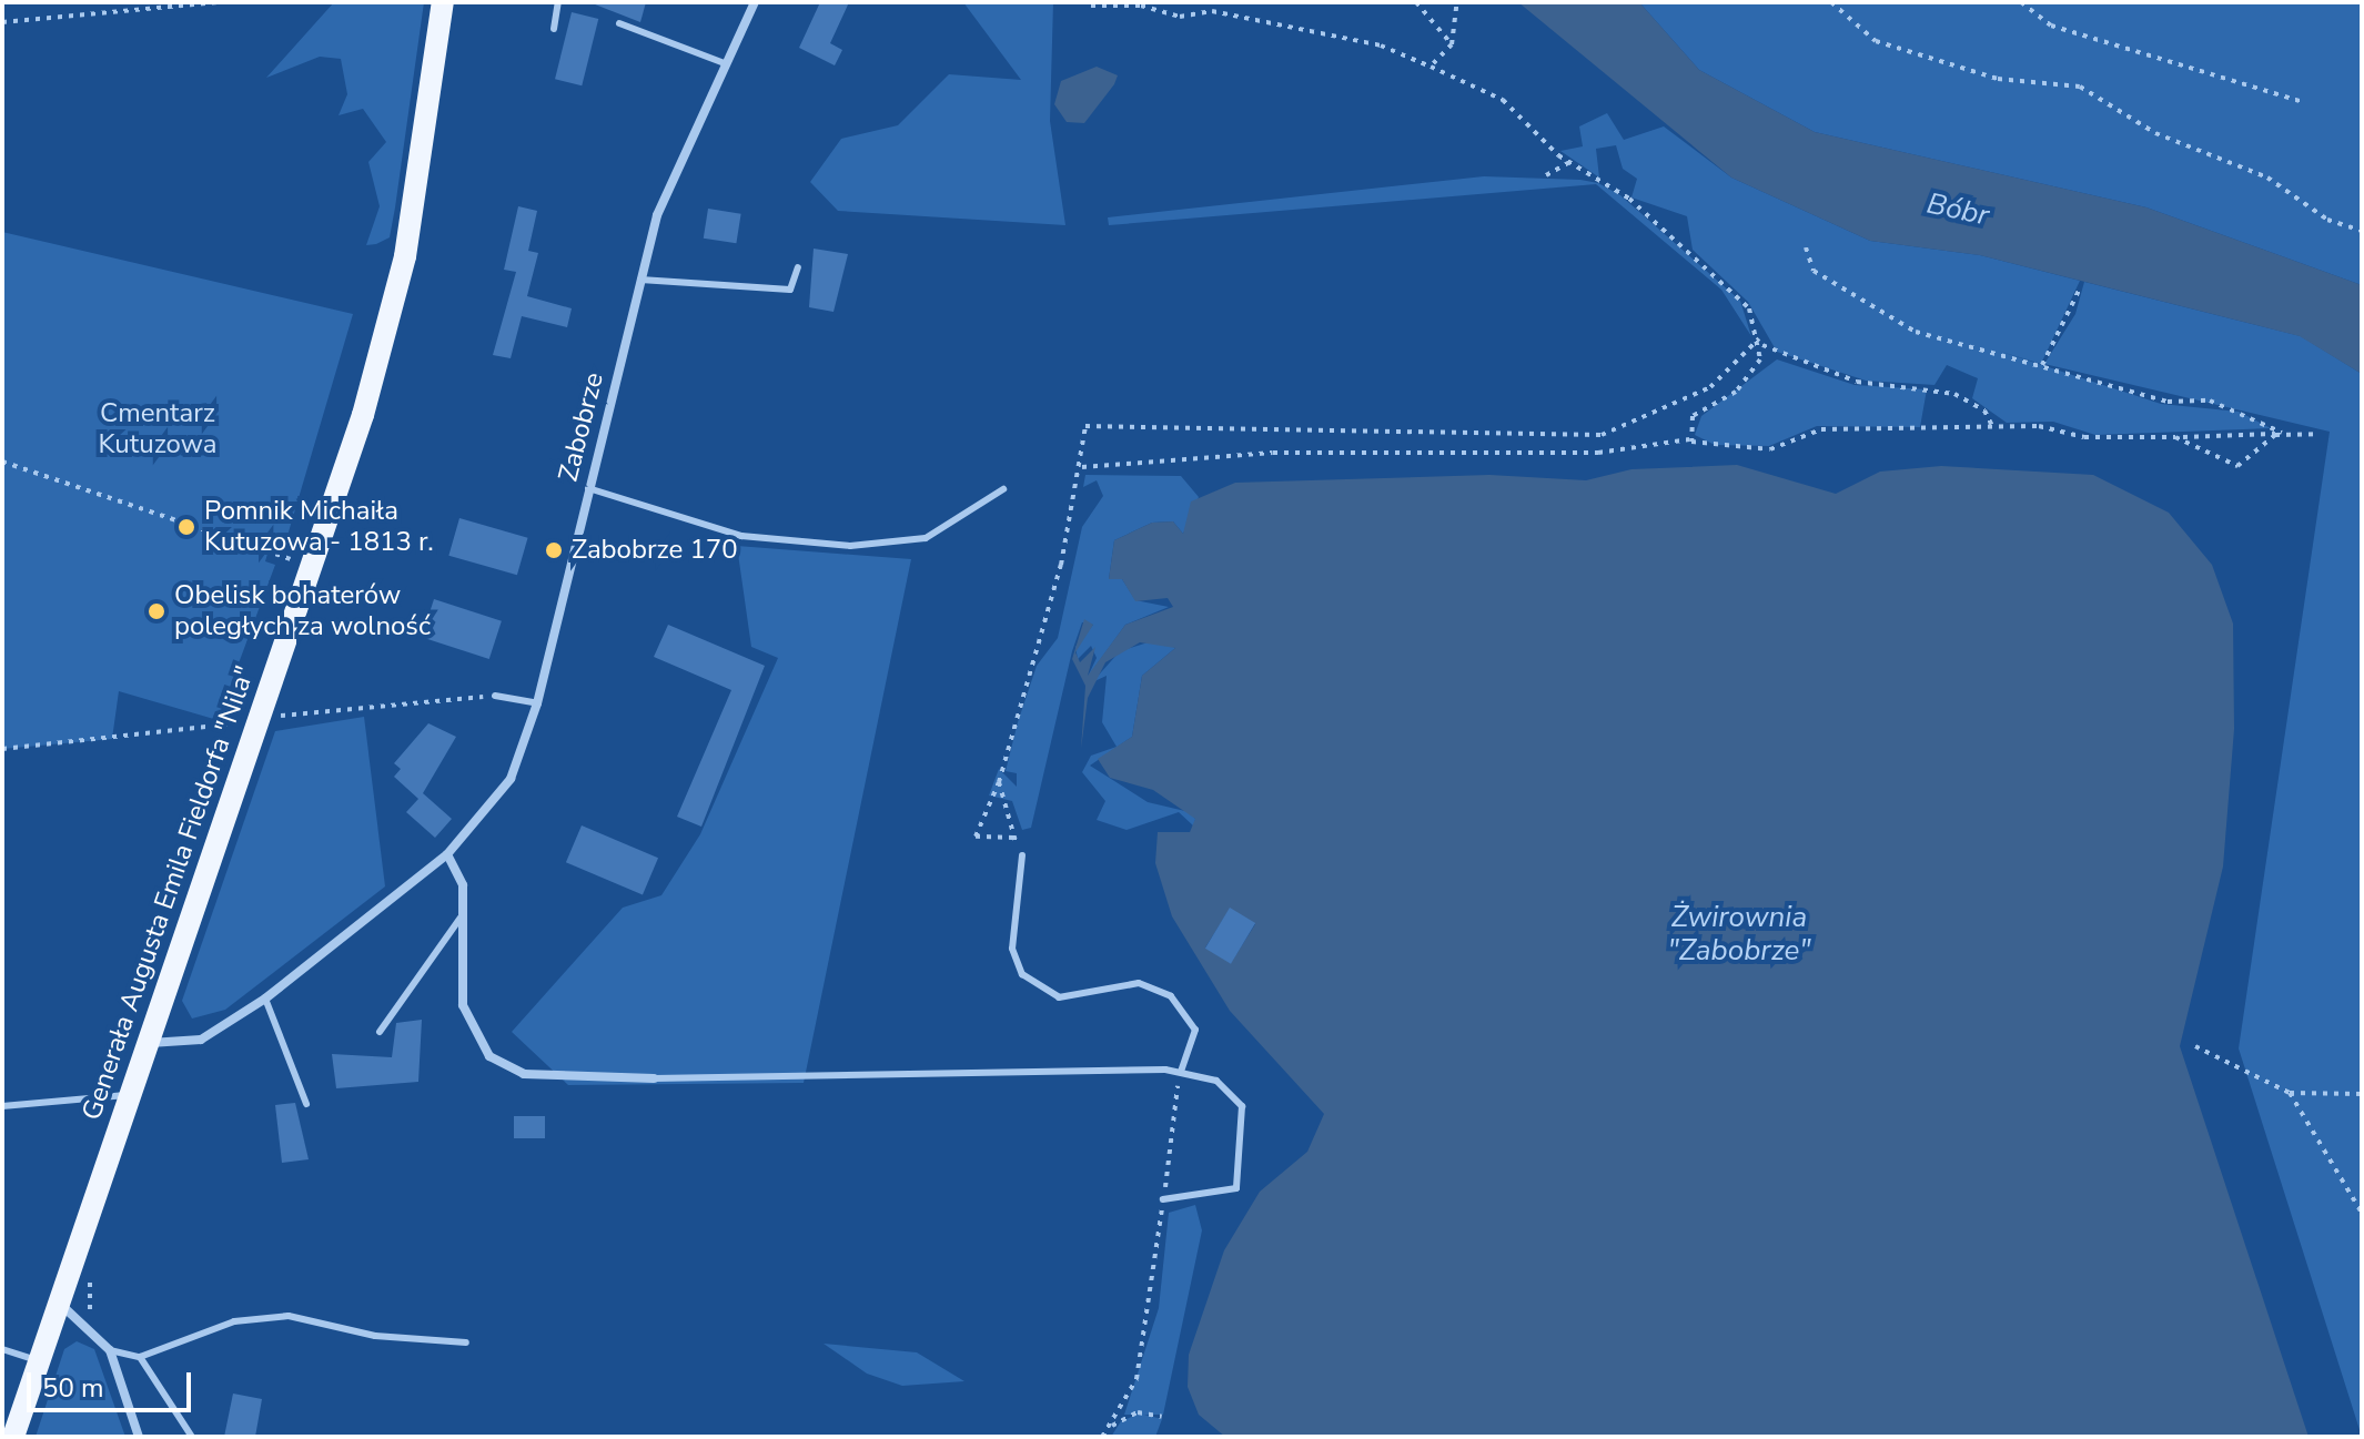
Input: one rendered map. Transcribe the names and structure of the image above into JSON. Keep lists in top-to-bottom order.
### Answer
{
  "streets": {
    "main road": ["Generała Augusta Emila Fieldorfa \"Nila\""],
    "street": ["Zabobrze"]
  },
  "crossings": [
    ["Zabobrze", "Generała Augusta Emila Fieldorfa \"Nila\""]
  ],
  "water": ["Bóbr", "Żwirownia \"Zabobrze\""],
  "parks": ["Cmentarz Kutuzowa"],
  "places": ["Pomnik Michaiła Kutuzowa - 1813 r.", "Zabobrze 170", "Obelisk bohaterów poległych za wolność"],
  "scale_bar": "50 m"
}
